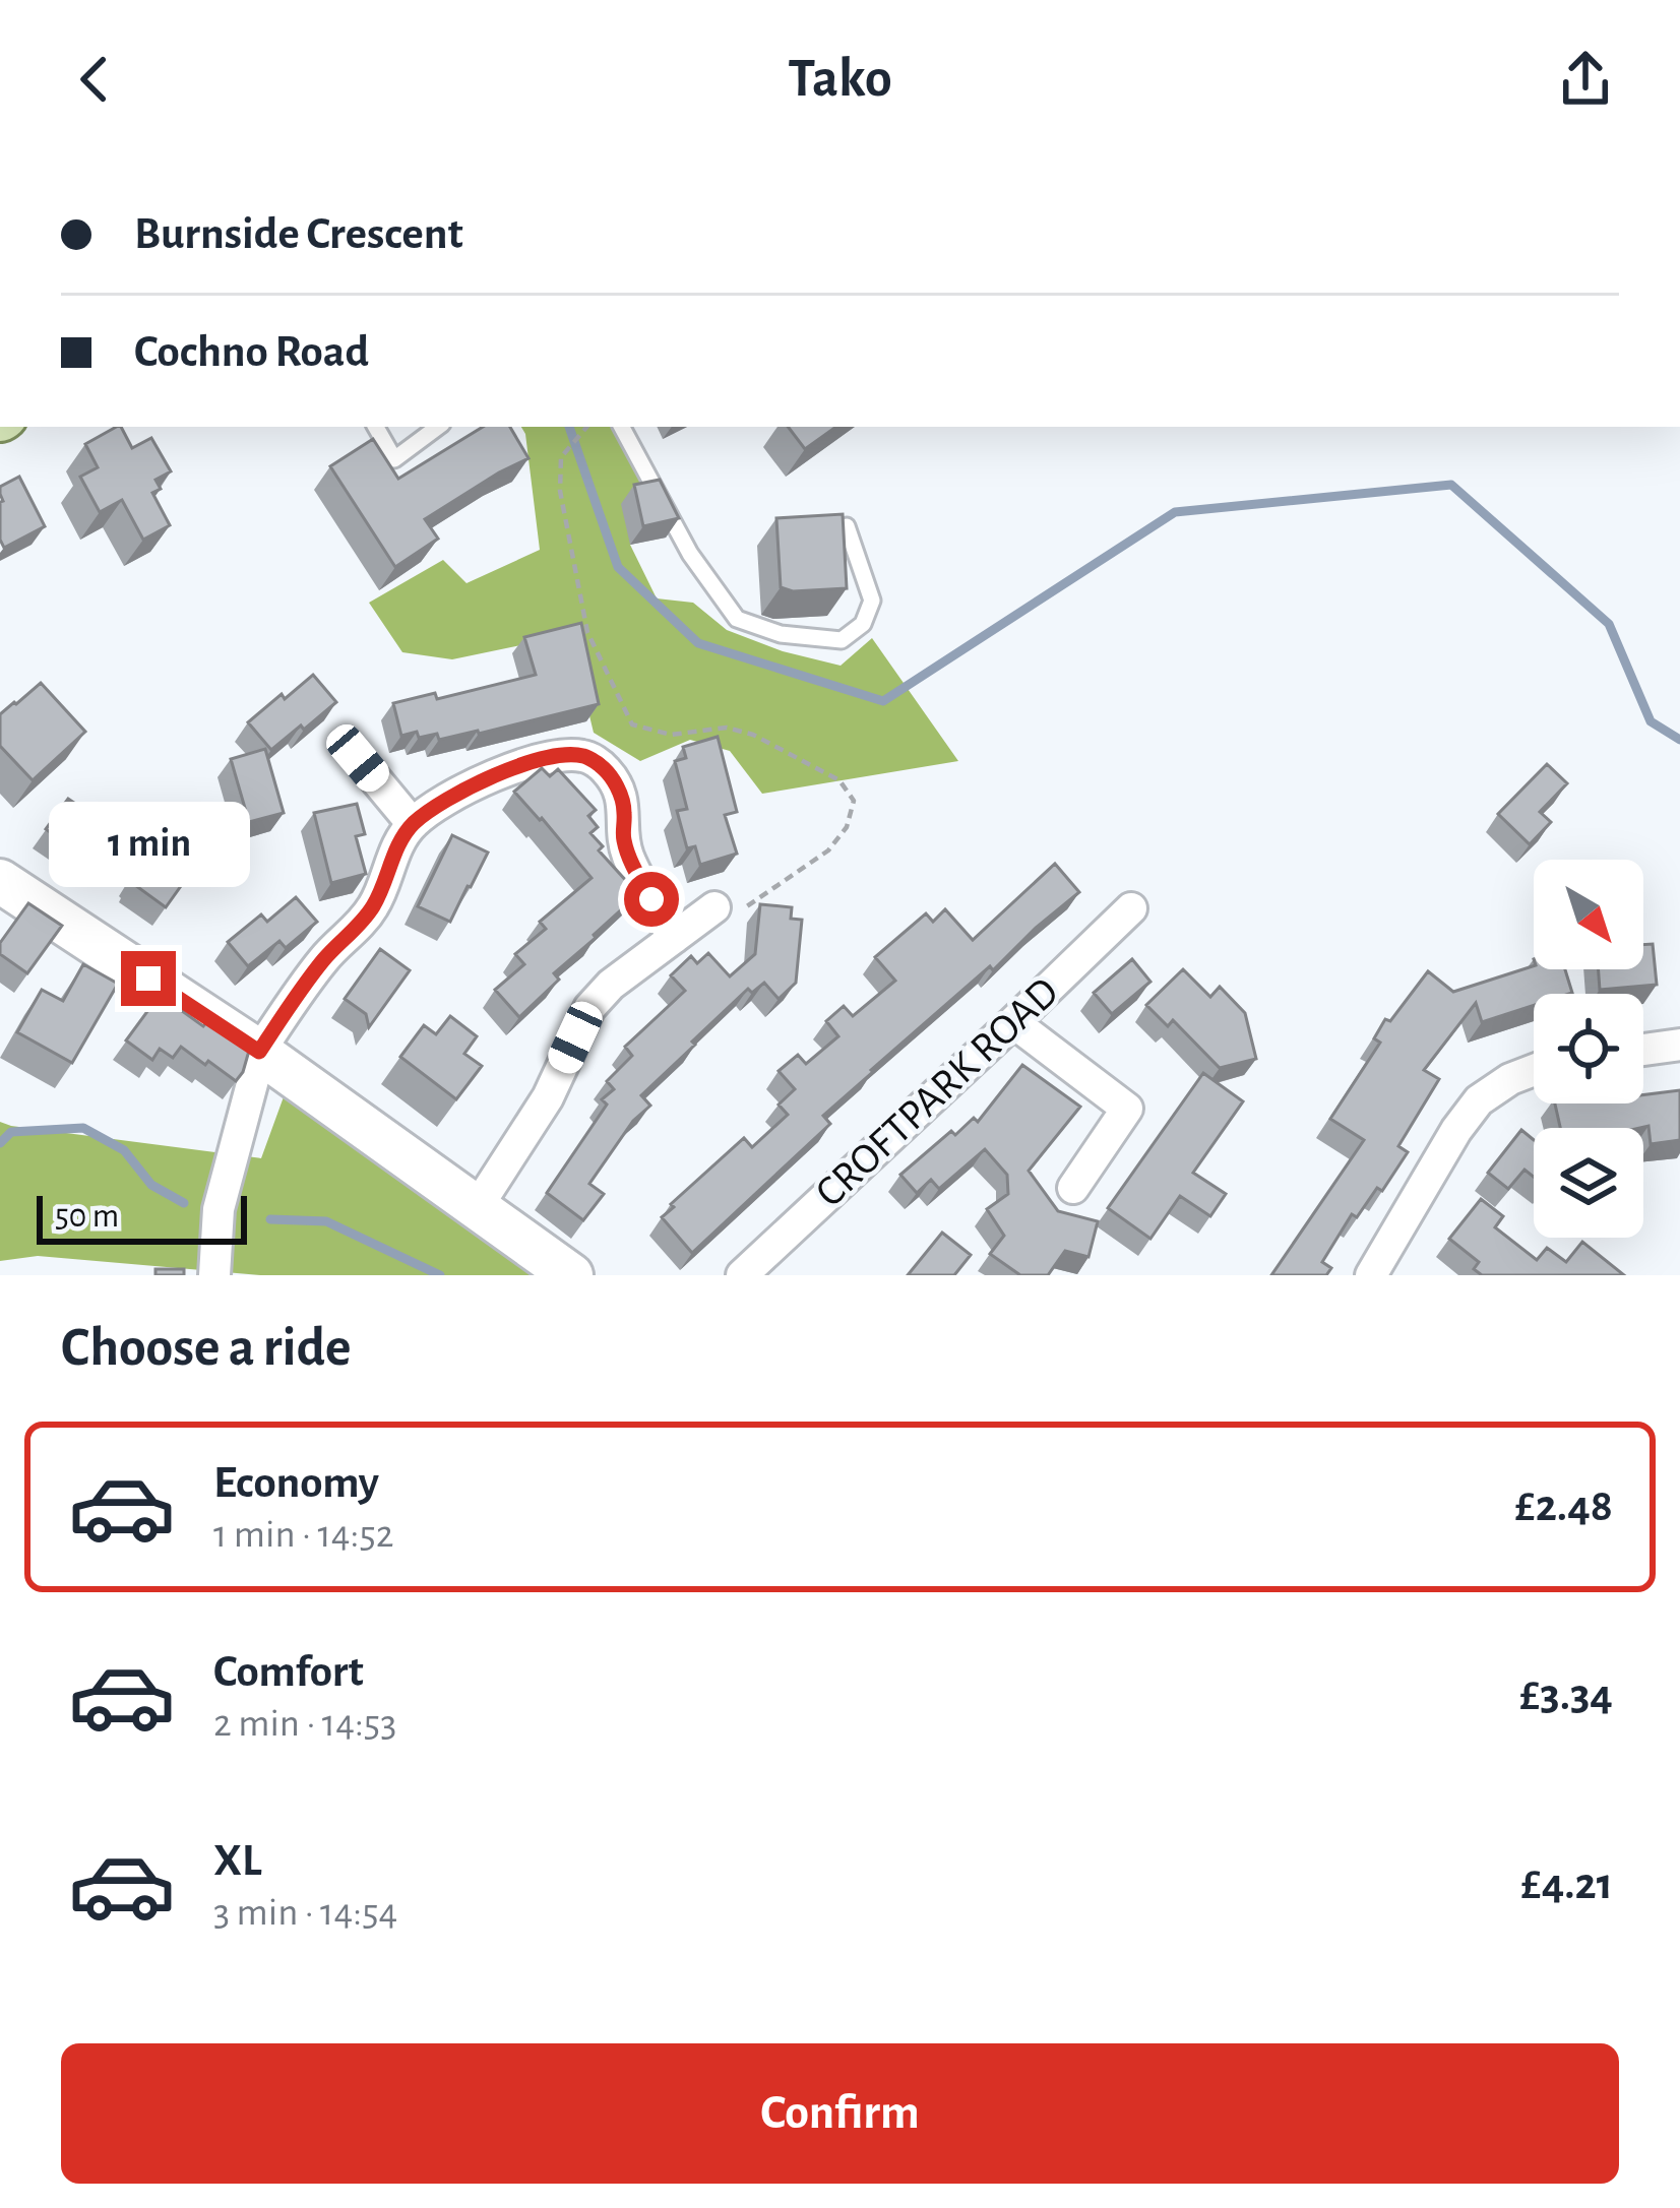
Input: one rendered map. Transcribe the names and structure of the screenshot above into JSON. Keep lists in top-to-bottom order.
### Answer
{
  "streets": {
    "street": ["CROFTPARK ROAD"]
  },
  "scale_bar": "50 m",
  "north": "bottom right",
  "page": {
    "header": "Tako",
    "banner": ["Burnside Crescent", "Cochno Road"],
    "bubble": "1 min",
    "scale": "50 m",
    "heading": "Choose a ride",
    "list": [
      {
        "name": "Economy",
        "note": "1 min · 14:52",
        "value": "£2.48"
      },
      {
        "name": "Comfort",
        "note": "2 min · 14:53",
        "value": "£3.34"
      },
      {
        "name": "XL",
        "note": "3 min · 14:54",
        "value": "£4.21"
      }
    ],
    "buttons": "Confirm"
  }
}
